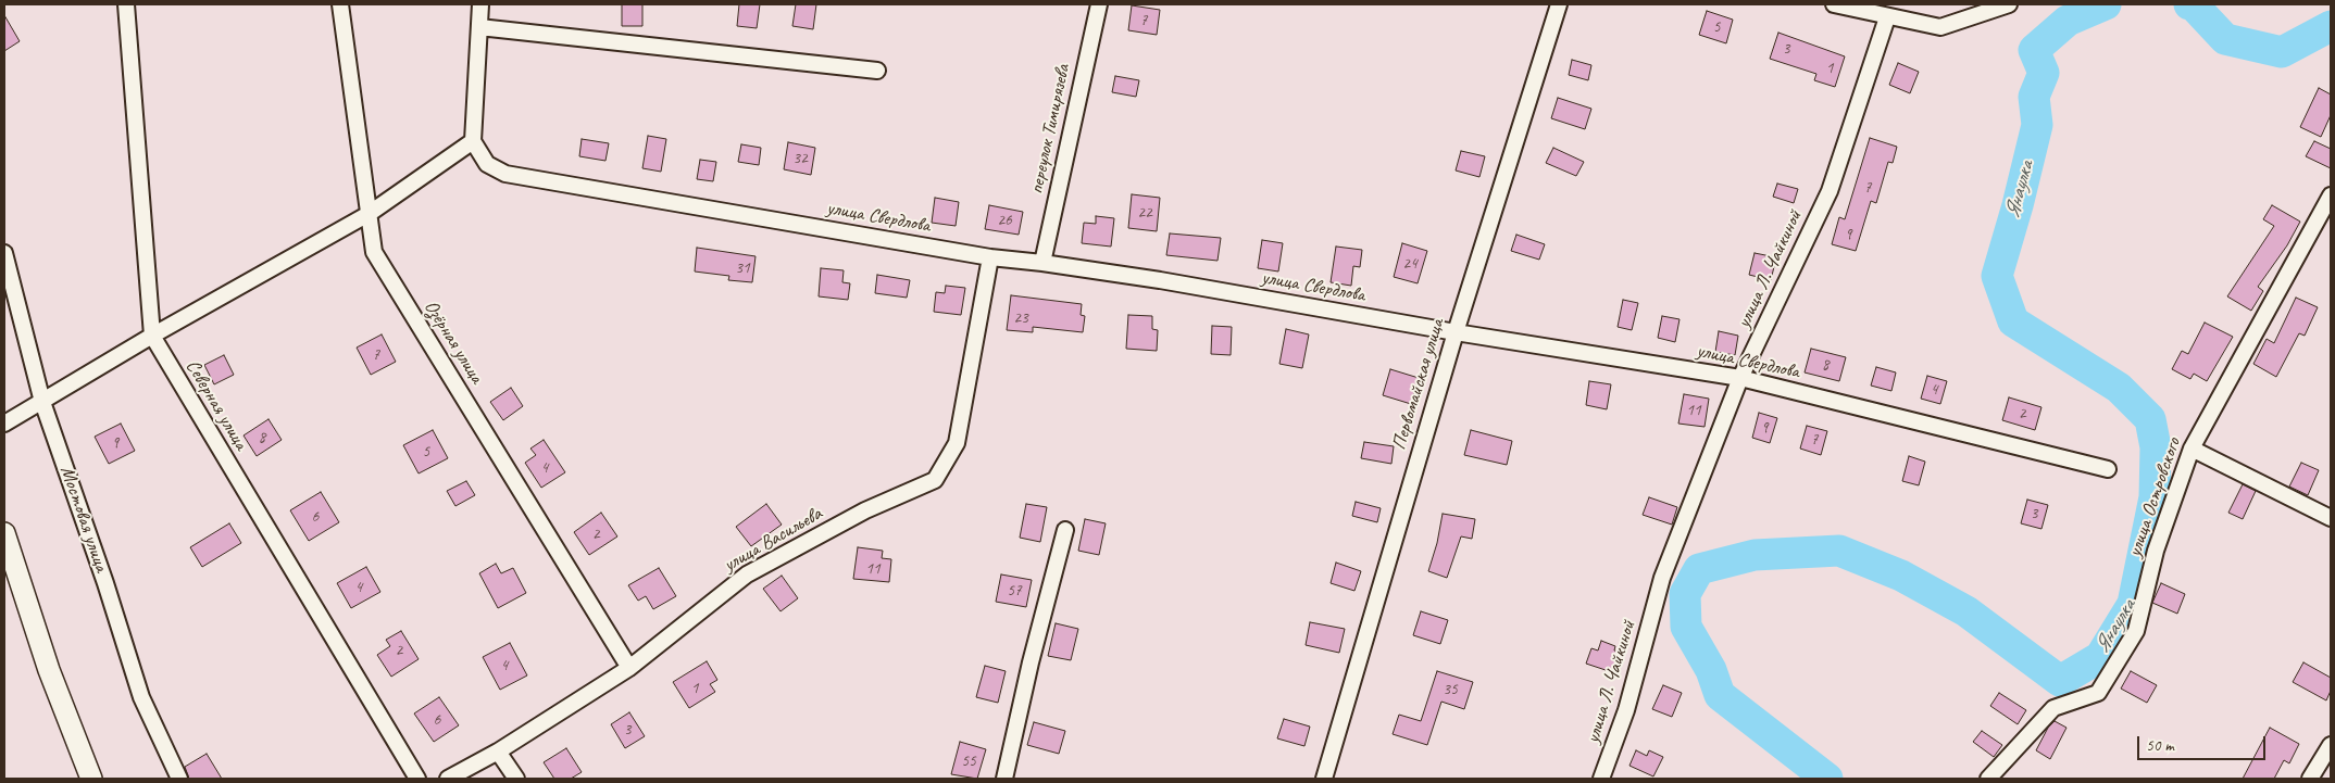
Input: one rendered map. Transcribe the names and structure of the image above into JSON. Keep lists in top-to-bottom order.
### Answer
{
  "streets": {
    "street": [
      "переулок Тимирязева",
      "улица Свердлова",
      "улица Л. Чайкиной",
      "Озёрная улица",
      "Первомайская улица",
      "Северная улица",
      "улица Островского",
      "Мостовая улица",
      "улица Васильева"
    ]
  },
  "crossings": [
    ["переулок Тимирязева", "улица Свердлова"],
    ["улица Свердлова", "улица Л. Чайкиной"],
    ["улица Свердлова", "Первомайская улица"],
    ["улица Свердлова", "улица Васильева"],
    ["Озёрная улица", "улица Васильева"]
  ],
  "water": ["Янаулка"],
  "house_numbers": [
    "7",
    "5",
    "3",
    "1",
    "32",
    "7",
    "22",
    "26",
    "9",
    "24",
    "31",
    "23",
    "7",
    "8",
    "4",
    "11",
    "2",
    "9",
    "8",
    "7",
    "9",
    "5",
    "4",
    "3",
    "6",
    "2",
    "11",
    "4",
    "57",
    "2",
    "4",
    "1",
    "35",
    "6",
    "3",
    "55"
  ],
  "scale_bar": "50 m"
}
